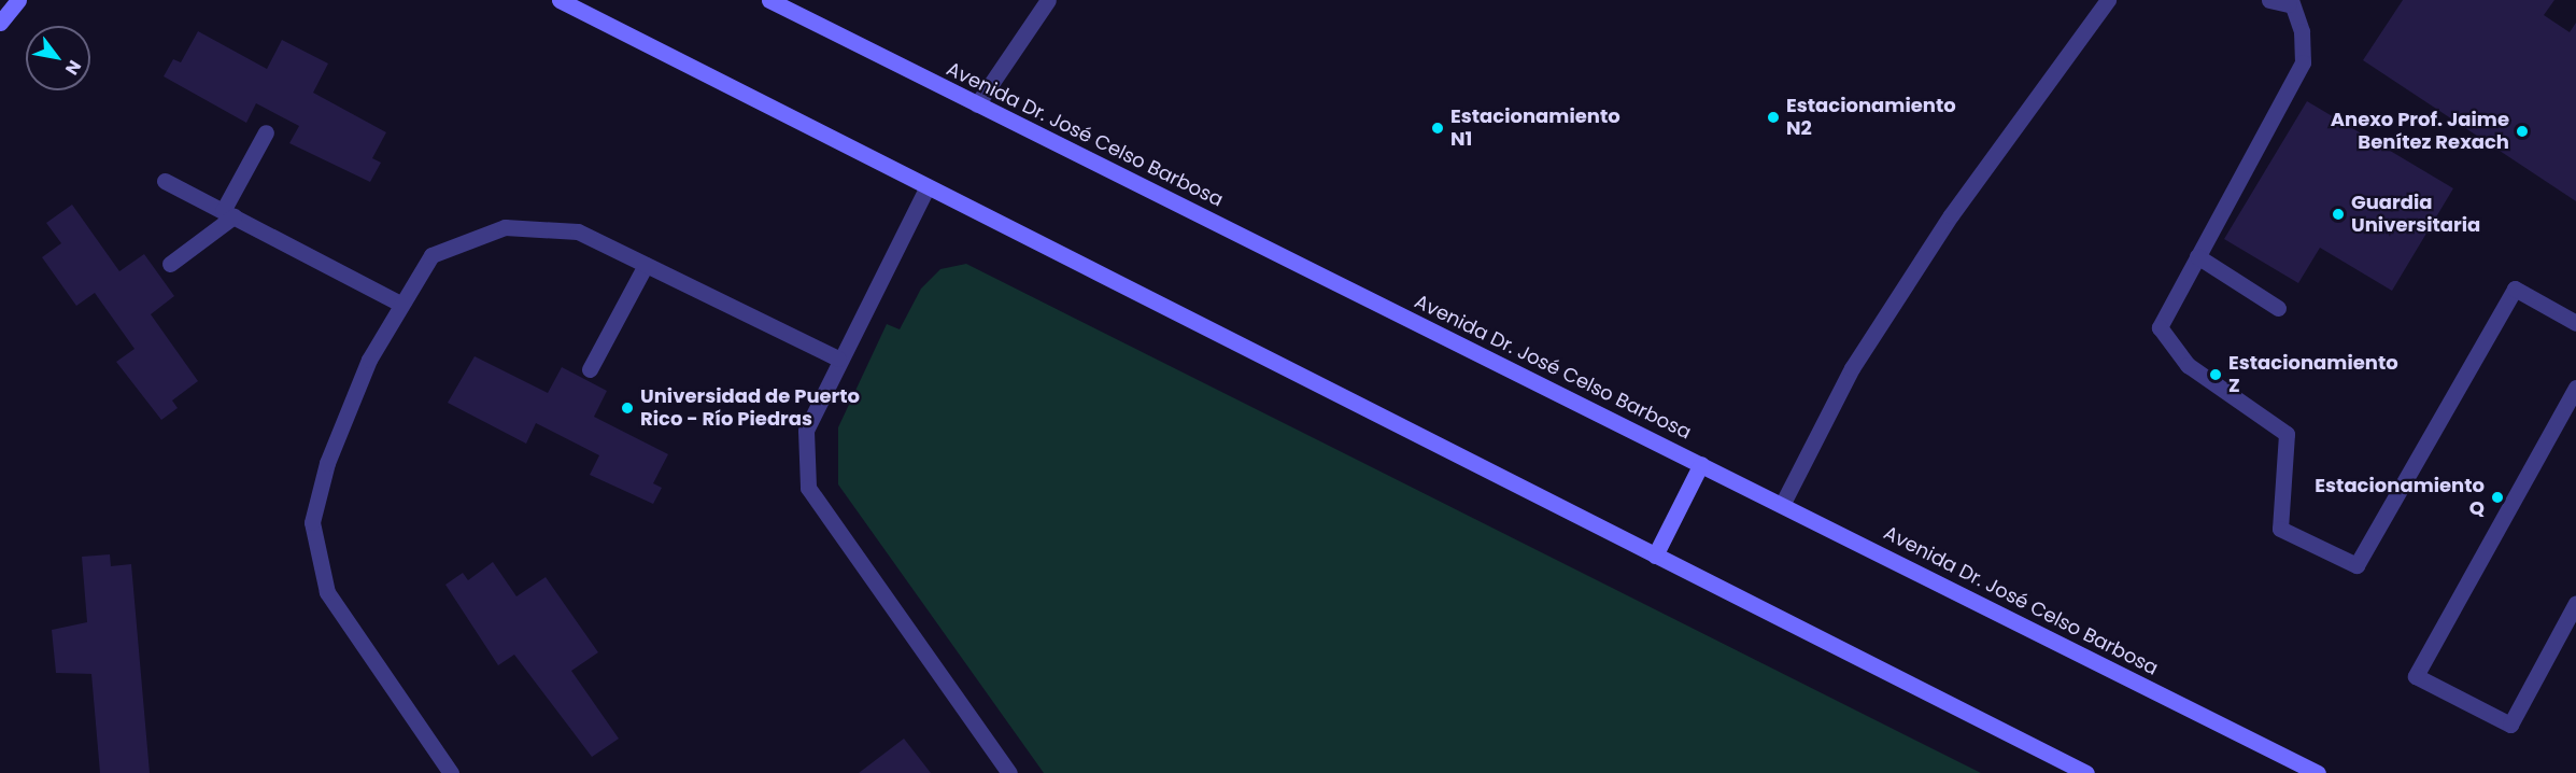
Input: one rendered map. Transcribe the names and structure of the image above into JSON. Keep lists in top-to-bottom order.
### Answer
{
  "streets": {
    "main road": ["Avenida Dr. José Celso Barbosa"]
  },
  "places": [
    "Estacionamiento N2",
    "Estacionamiento N1",
    "Anexo Prof. Jaime Benítez Rexach",
    "Guardia Universitaria",
    "Estacionamiento Z",
    "Universidad de Puerto Rico - Río Piedras",
    "Estacionamiento Q"
  ],
  "north": "bottom right"
}
